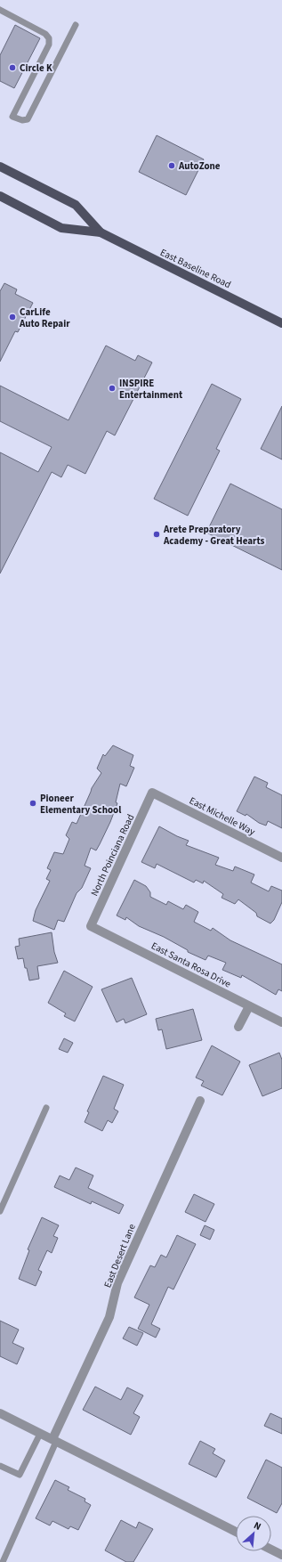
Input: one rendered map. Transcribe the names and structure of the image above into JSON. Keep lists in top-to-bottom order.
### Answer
{
  "streets": {
    "main road": ["East Baseline Road"],
    "street": [
      "East Michelle Way",
      "North Poinciana Road",
      "East Santa Rosa Drive",
      "East Desert Lane"
    ]
  },
  "crossings": [
    ["East Michelle Way", "North Poinciana Road"],
    ["North Poinciana Road", "East Santa Rosa Drive"]
  ],
  "places": [
    "Circle K",
    "AutoZone",
    "CarLife Auto Repair",
    "INSPIRE Entertainment",
    "Arete Preparatory Academy - Great Hearts",
    "Pioneer Elementary School"
  ],
  "north": "top right"
}
